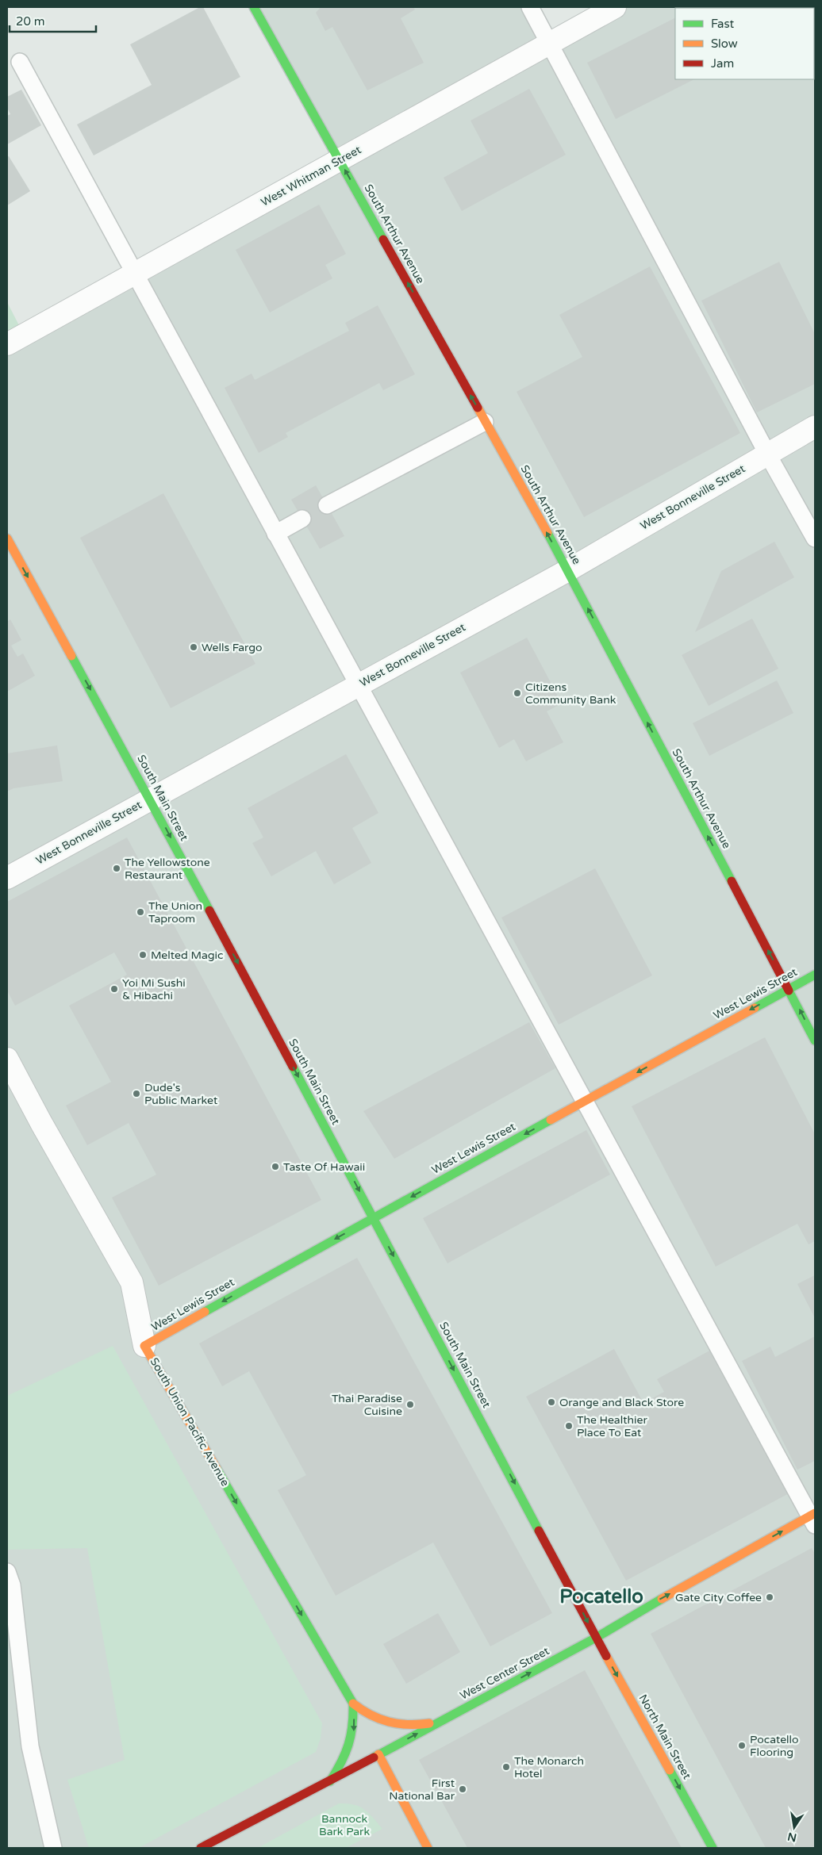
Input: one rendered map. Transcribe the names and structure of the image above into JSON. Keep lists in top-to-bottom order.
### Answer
{
  "streets": {
    "main road": [
      "South Arthur Avenue",
      "South Main Street",
      "West Lewis Street",
      "South Union Pacific Avenue",
      "West Center Street",
      "North Main Street"
    ],
    "street": ["West Whitman Street", "West Bonneville Street"]
  },
  "crossings": [
    ["West Whitman Street", "South Arthur Avenue"],
    ["South Arthur Avenue", "West Bonneville Street"],
    ["South Arthur Avenue", "West Lewis Street"],
    ["West Bonneville Street", "South Main Street"],
    ["South Main Street", "West Lewis Street"],
    ["South Main Street", "West Center Street"],
    ["South Main Street", "North Main Street"],
    ["West Lewis Street", "South Union Pacific Avenue"],
    ["South Union Pacific Avenue", "West Center Street"],
    ["West Center Street", "North Main Street"]
  ],
  "one_way": [
    "South Arthur Avenue",
    "South Main Street",
    "West Lewis Street",
    "South Union Pacific Avenue",
    "West Center Street",
    "North Main Street"
  ],
  "districts": ["Pocatello"],
  "parks": ["Bannock Bark Park"],
  "places": [
    "Wells Fargo",
    "Citizens Community Bank",
    "The Yellowstone Restaurant",
    "The Union Taproom",
    "Melted Magic",
    "Yoi Mi Sushi & Hibachi",
    "Dude's Public Market",
    "Taste Of Hawaii",
    "Orange and Black Store",
    "Thai Paradise Cuisine",
    "The Healthier Place To Eat",
    "Gate City Coffee",
    "Pocatello Flooring",
    "The Monarch Hotel",
    "First National Bar"
  ],
  "legend": ["Fast", "Slow", "Jam"],
  "scale_bar": "20 m",
  "north": "bottom"
}
